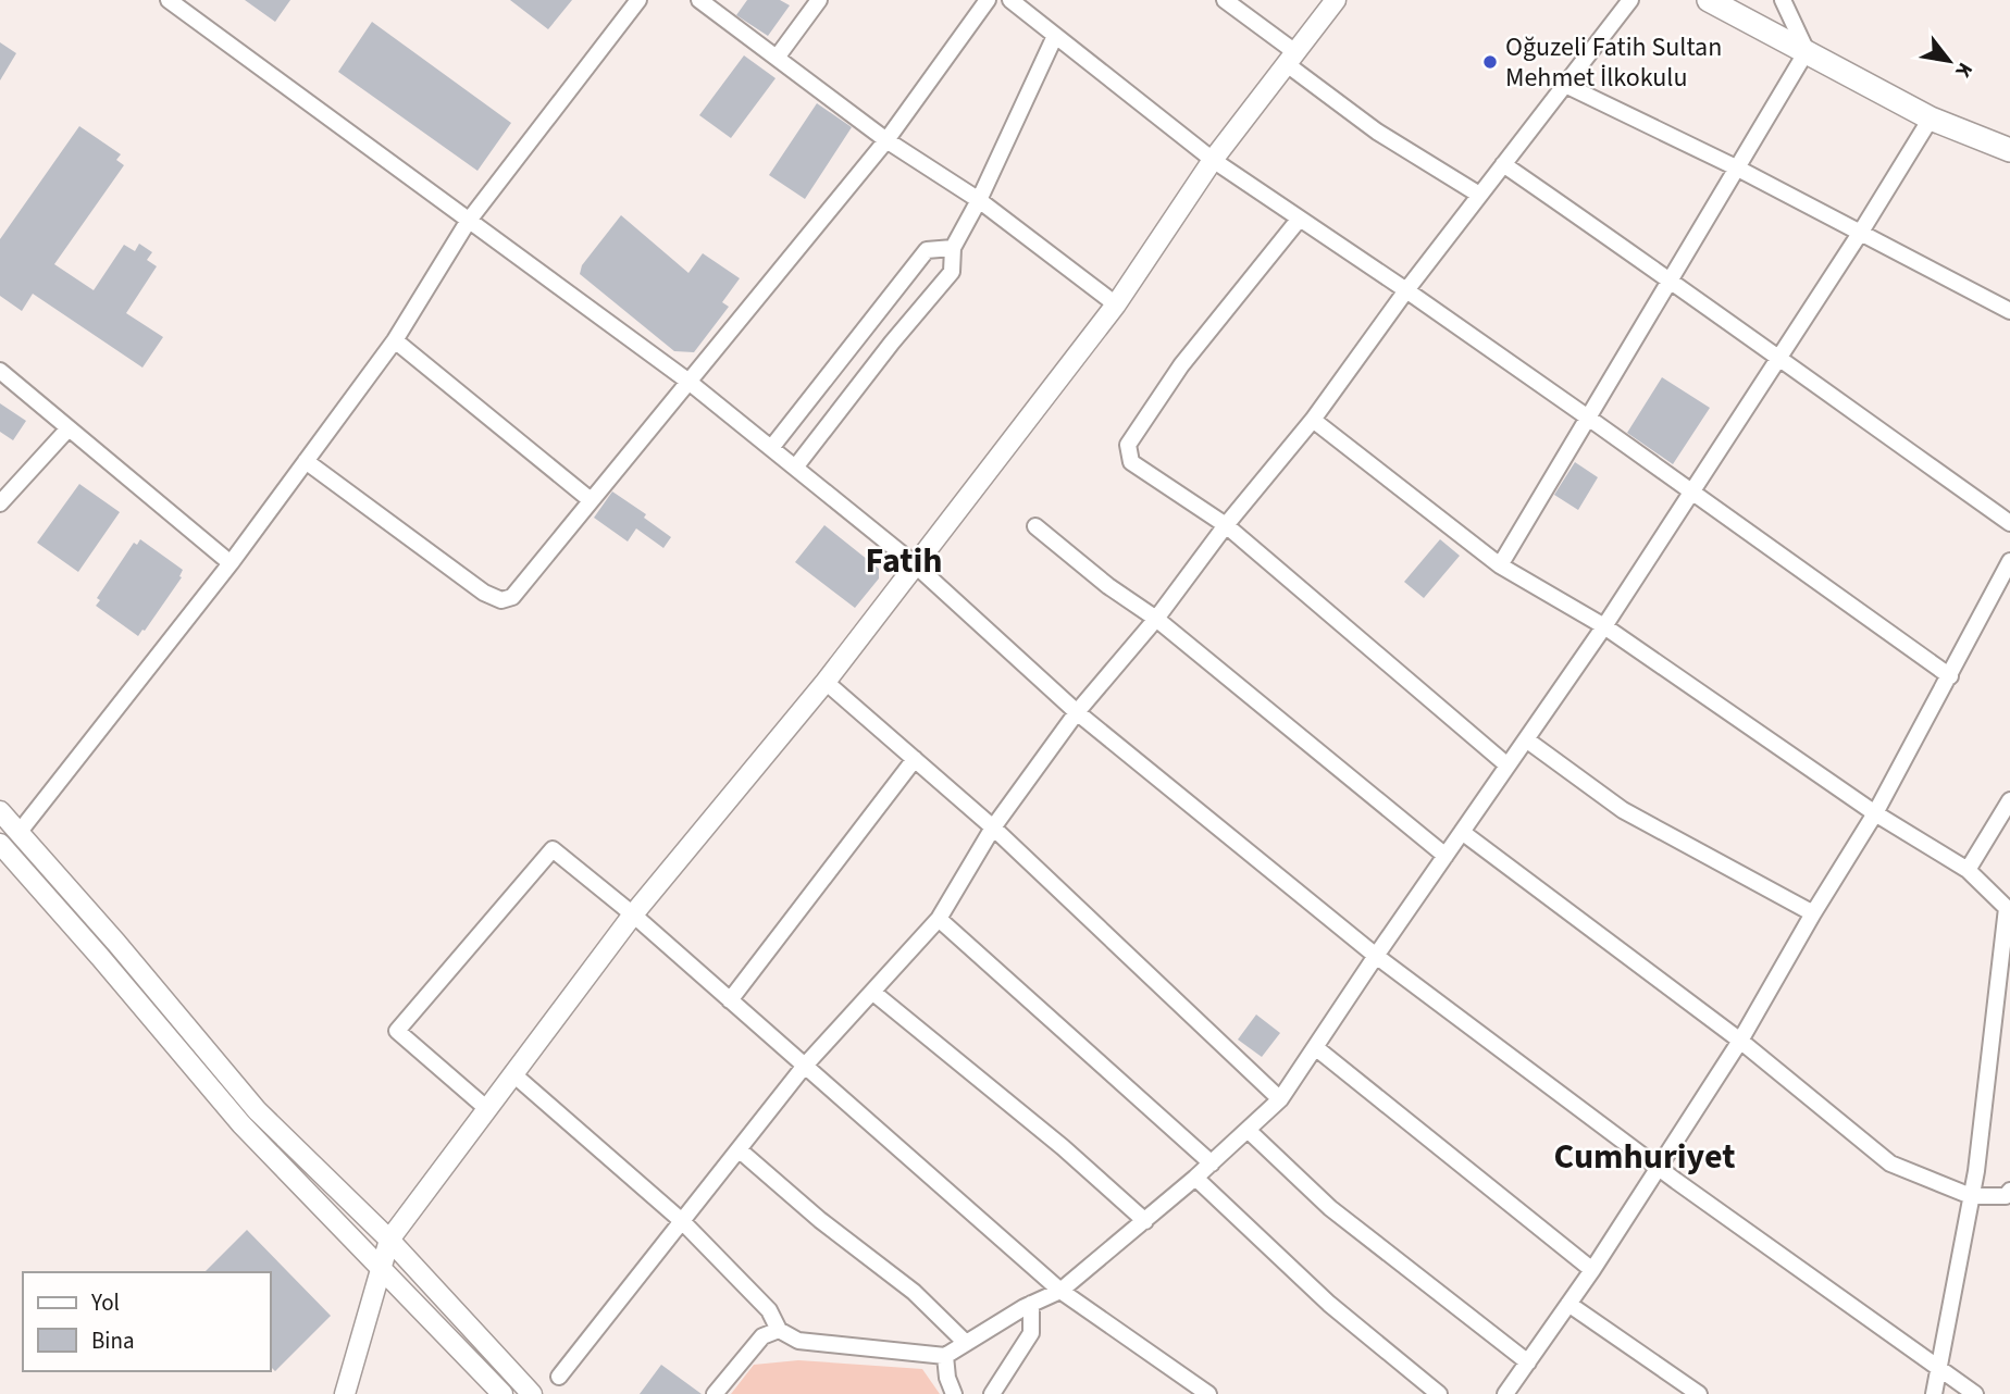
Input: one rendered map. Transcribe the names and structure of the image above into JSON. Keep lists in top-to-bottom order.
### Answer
{
  "districts": ["Fatih", "Cumhuriyet"],
  "places": ["Oğuzeli Fatih Sultan Mehmet İlkokulu"],
  "legend": ["Yol", "Bina"],
  "north": "bottom right"
}
